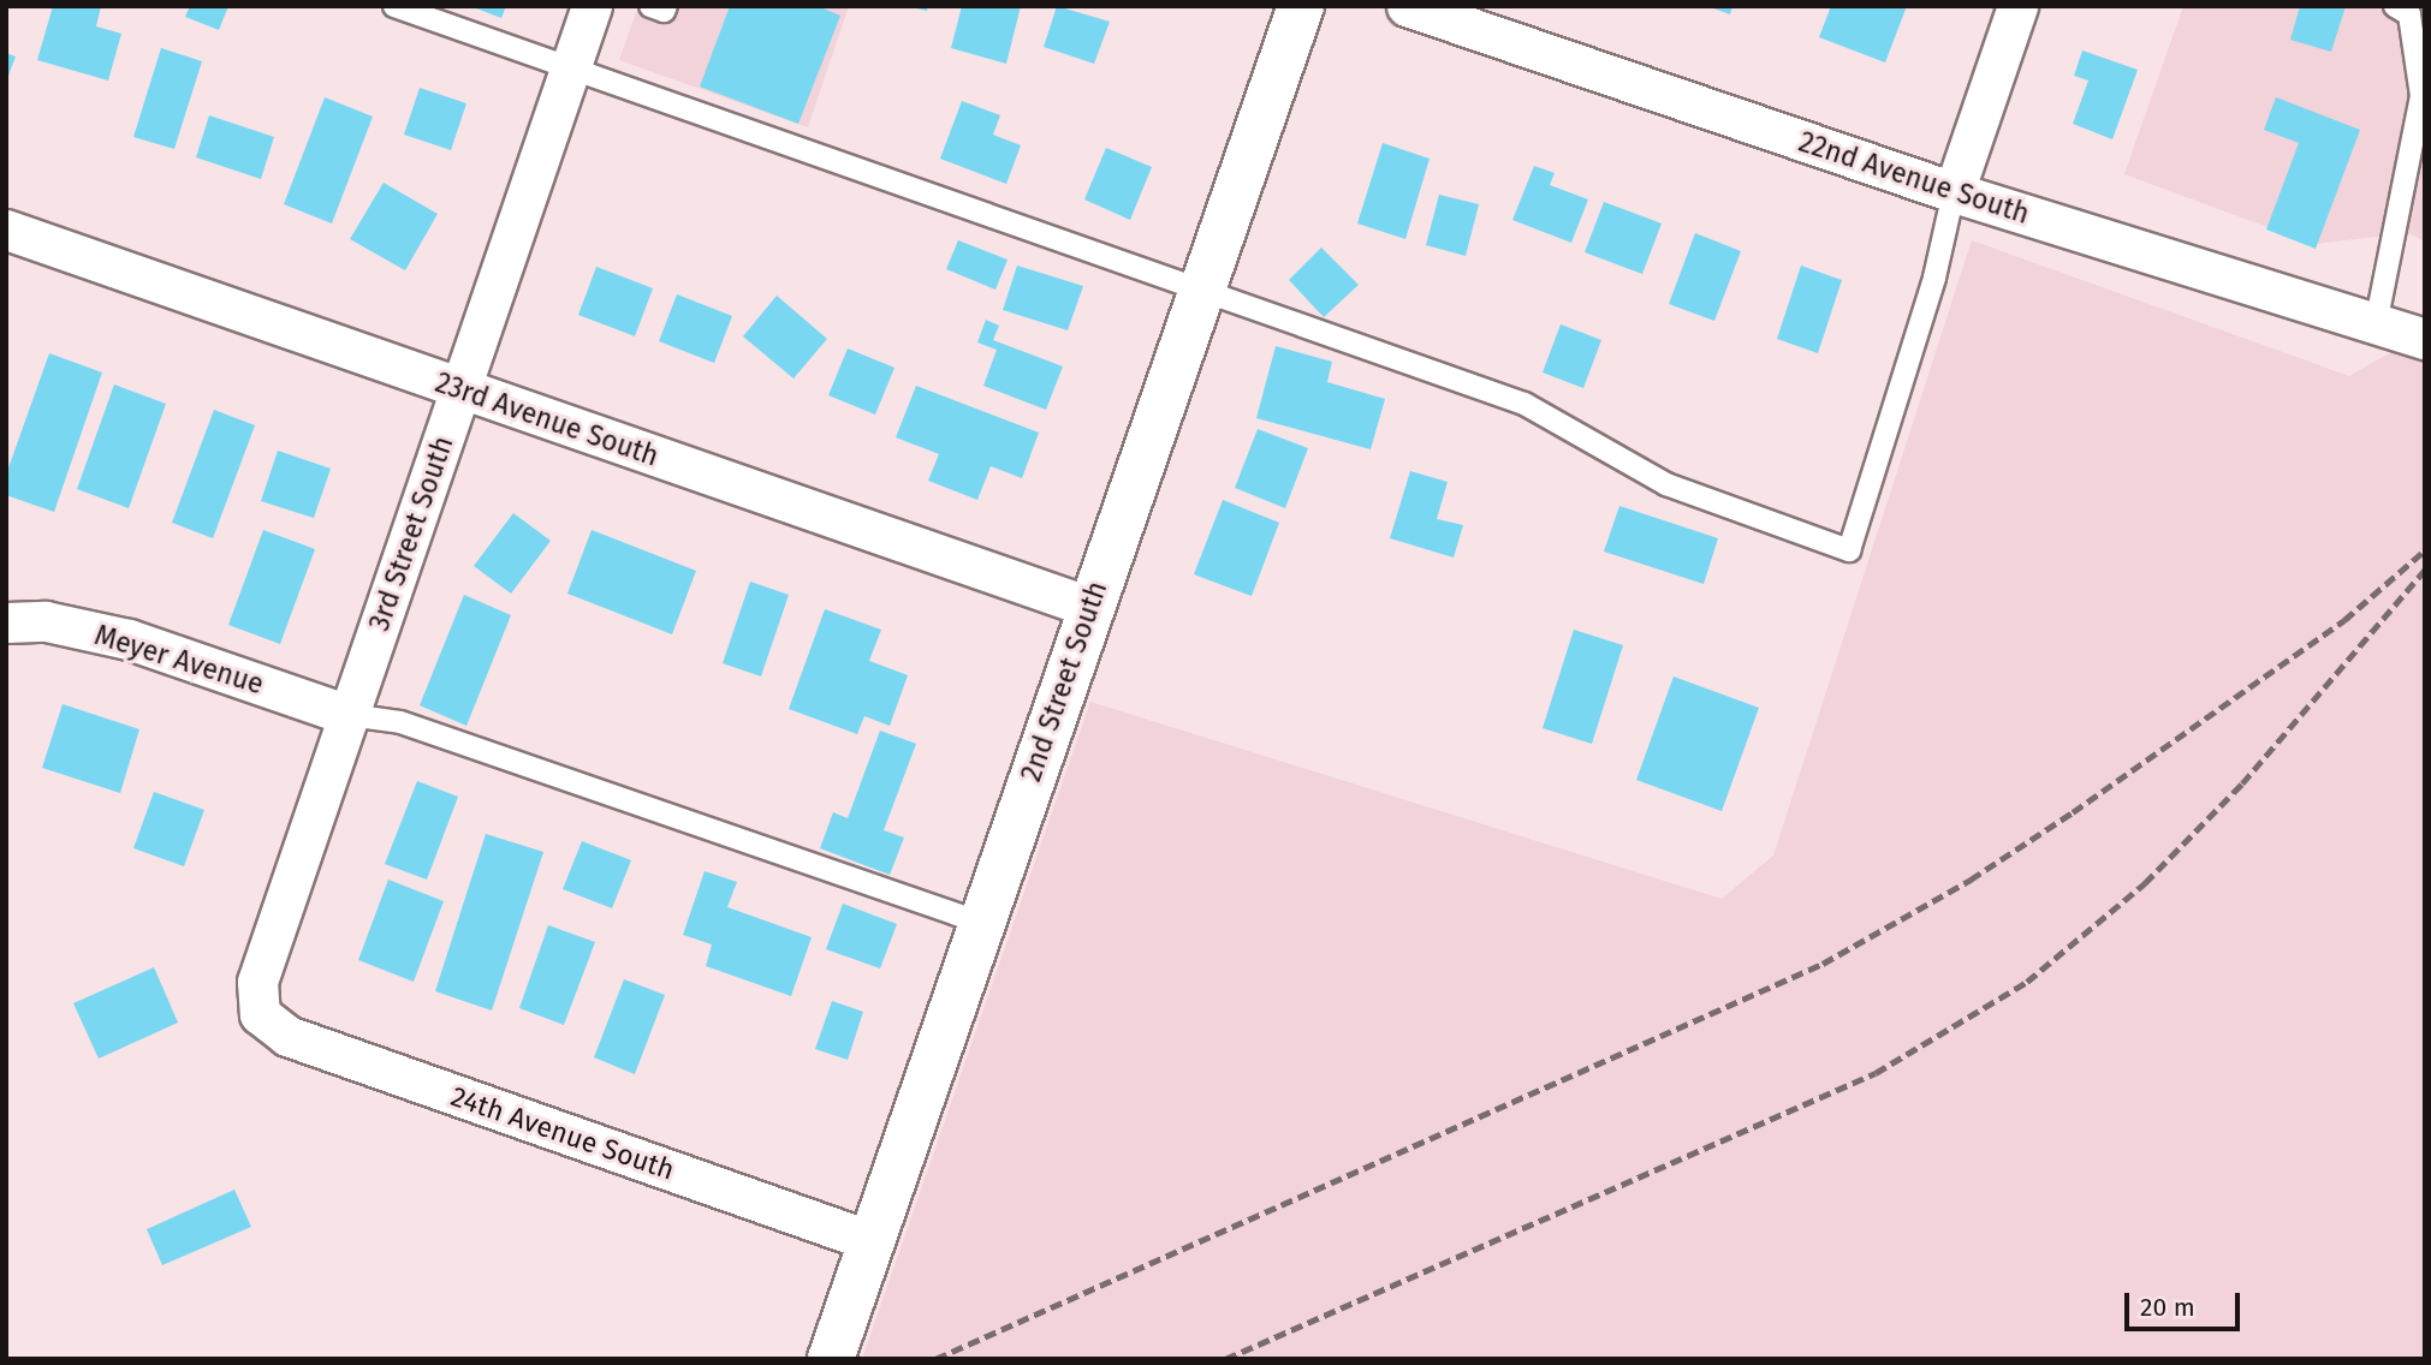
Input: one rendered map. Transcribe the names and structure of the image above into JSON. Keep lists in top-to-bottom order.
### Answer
{
  "streets": {
    "street": [
      "22nd Avenue South",
      "23rd Avenue South",
      "3rd Street South",
      "Meyer Avenue",
      "2nd Street South",
      "24th Avenue South"
    ]
  },
  "crossings": [
    ["23rd Avenue South", "3rd Street South"],
    ["23rd Avenue South", "2nd Street South"],
    ["3rd Street South", "Meyer Avenue"],
    ["3rd Street South", "24th Avenue South"],
    ["2nd Street South", "24th Avenue South"]
  ],
  "scale_bar": "20 m"
}
